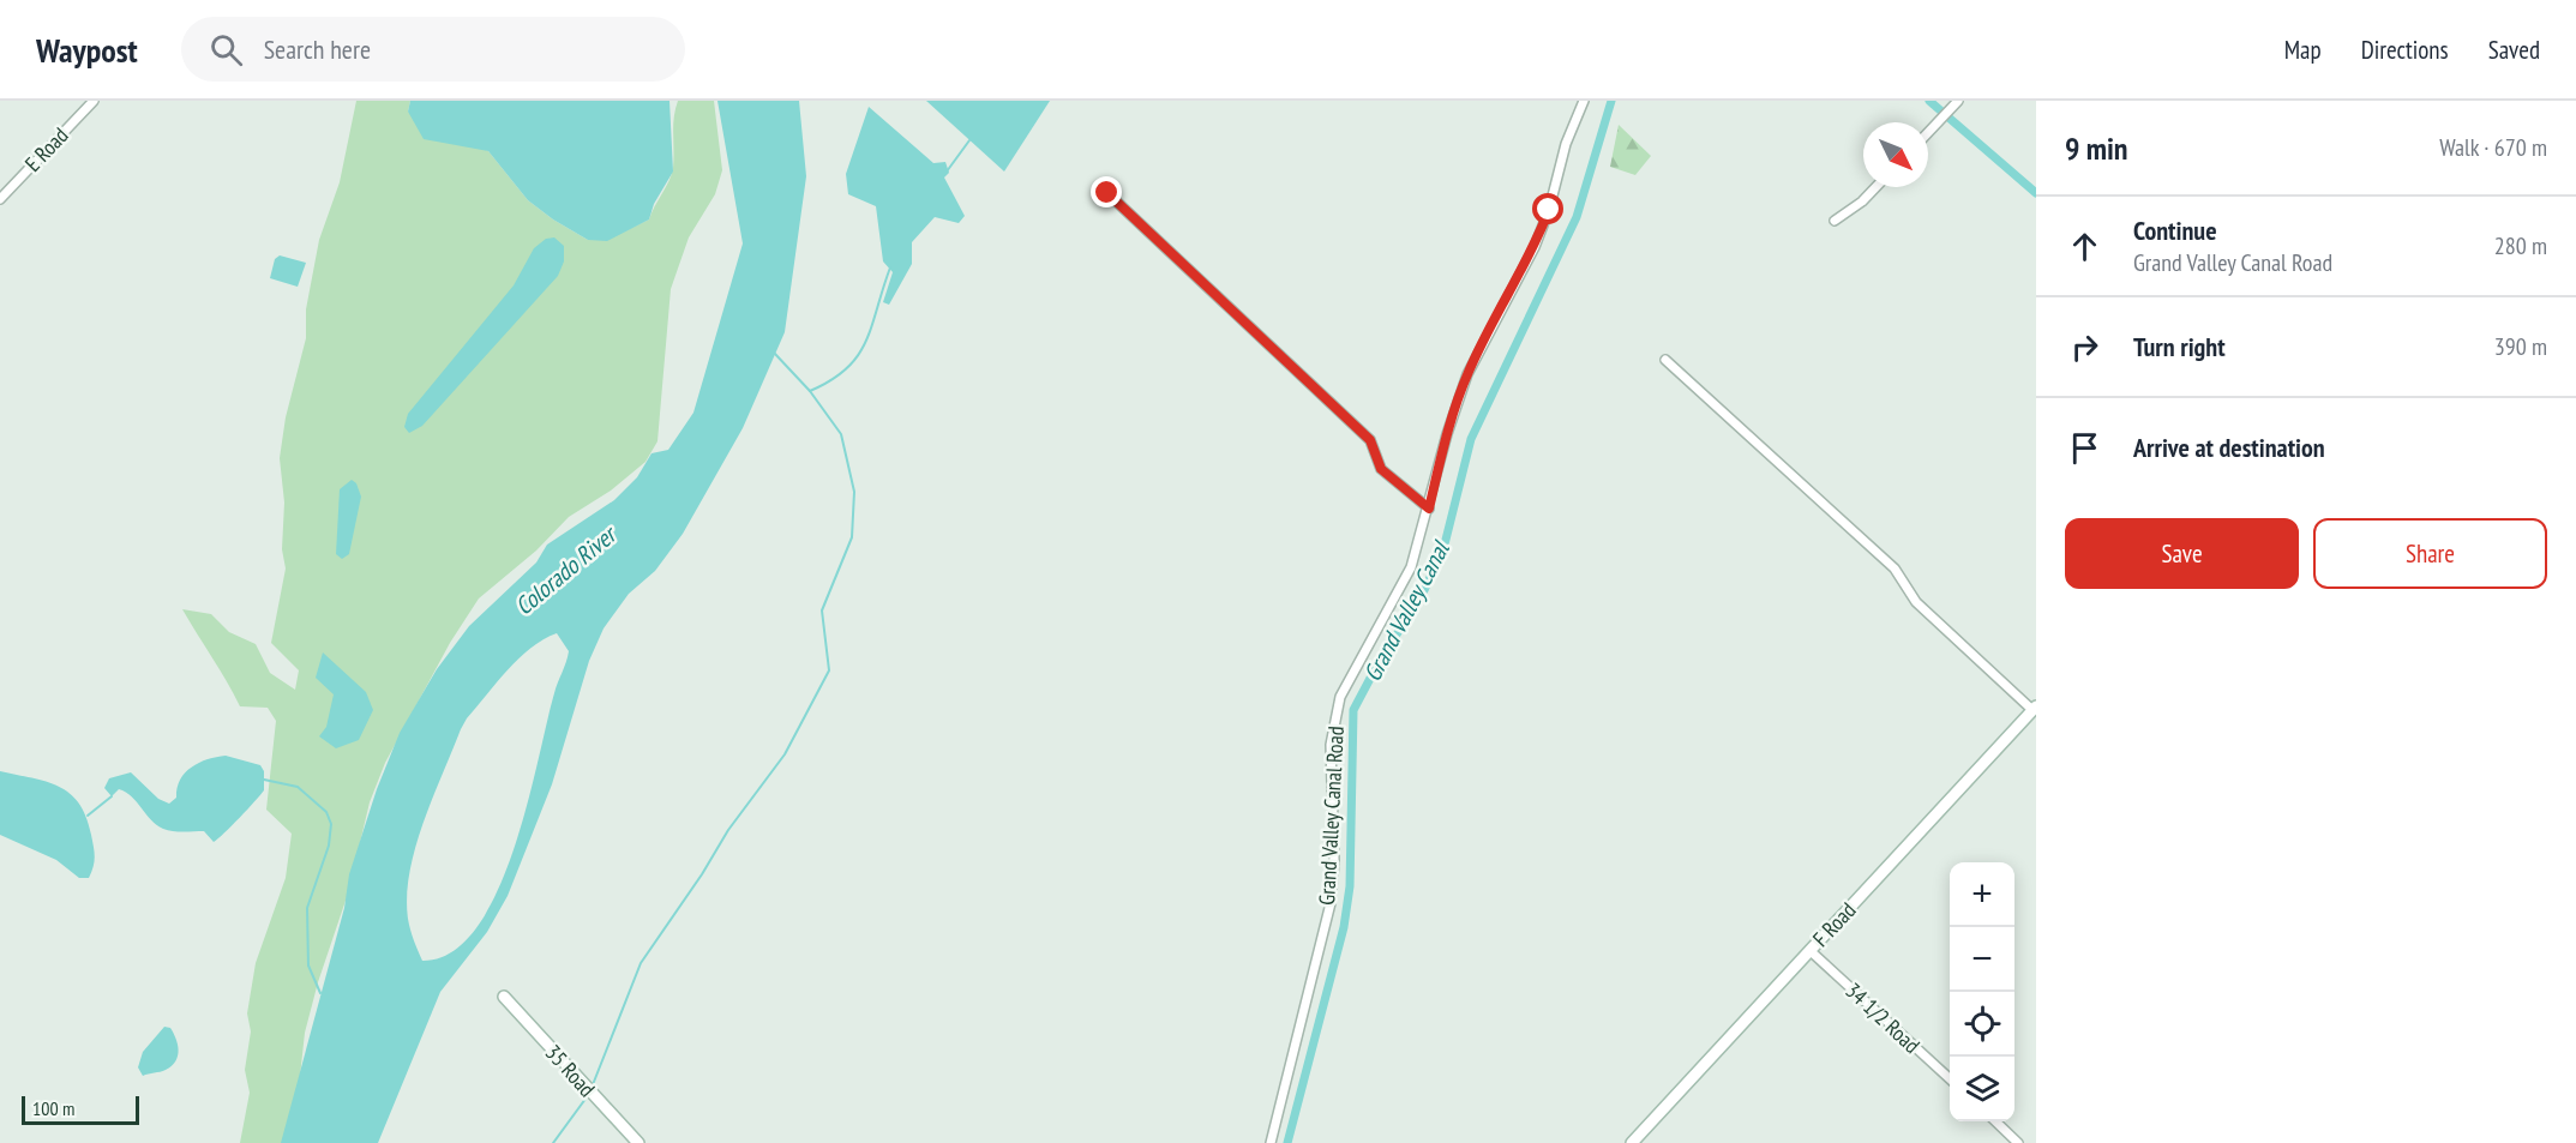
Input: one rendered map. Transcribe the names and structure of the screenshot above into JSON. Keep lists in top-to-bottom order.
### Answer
{
  "streets": {
    "street": [
      "E Road",
      "Grand Valley Canal Road",
      "F Road",
      "34 1/2 Road",
      "35 Road"
    ]
  },
  "crossings": [
    ["F Road", "34 1/2 Road"]
  ],
  "water": ["Colorado River", "Grand Valley Canal"],
  "scale_bar": "100 m",
  "north": "bottom right",
  "page": {
    "header": "Waypost",
    "search": "Search here",
    "nav": ["Map", "Directions", "Saved"],
    "heading": ["9 min", "Walk · 670 m"],
    "list": [
      ["Continue", "Grand Valley Canal Road", "280 m"],
      ["Turn right", "390 m"],
      "Arrive at destination"
    ],
    "buttons": ["Save", "Share"],
    "map_buttons": ["+", "−"],
    "scale": "100 m"
  }
}
